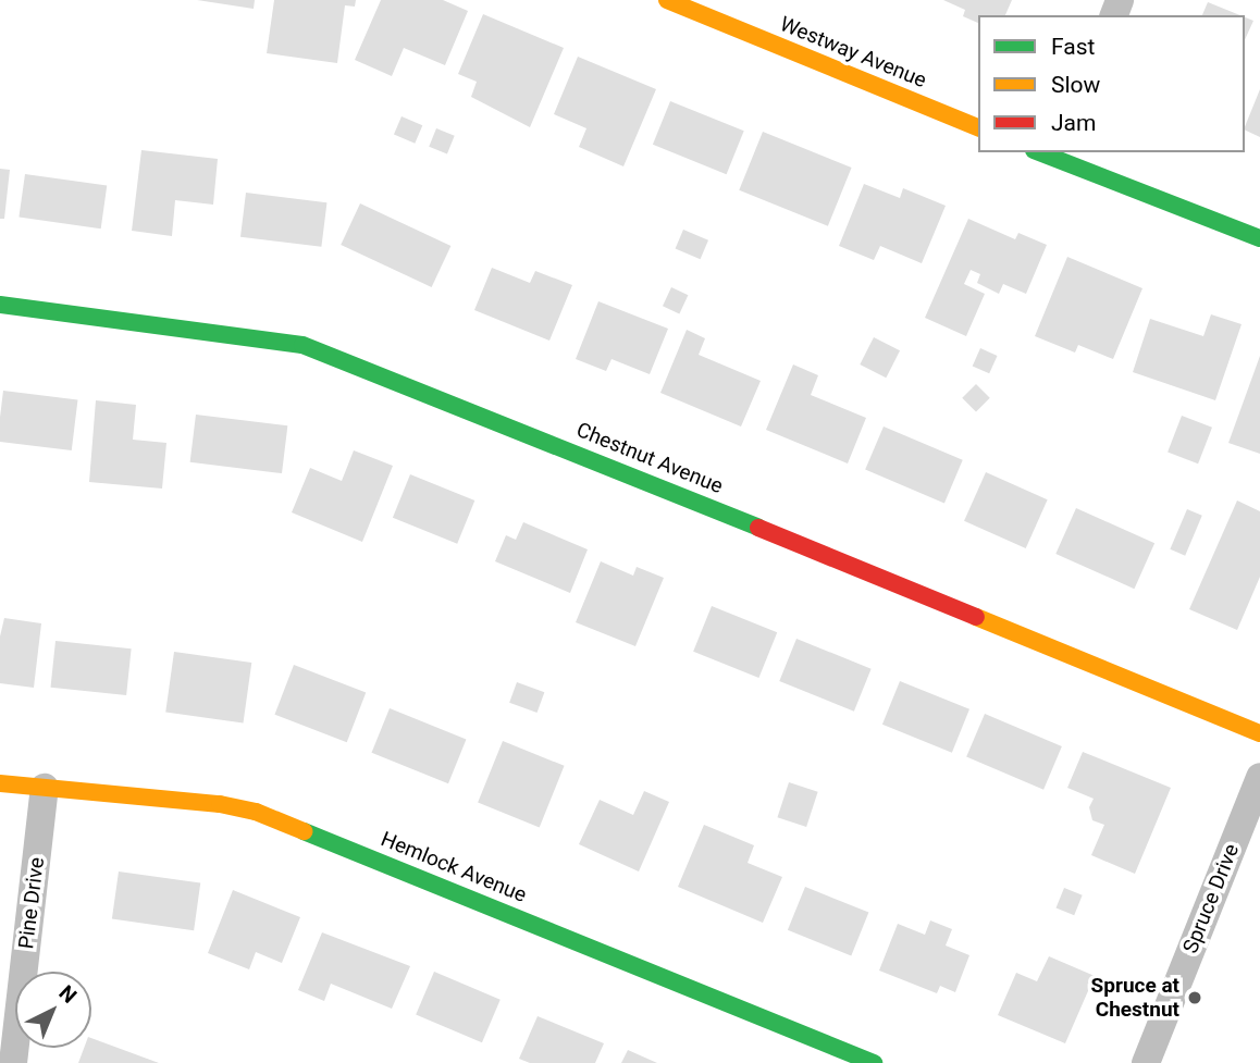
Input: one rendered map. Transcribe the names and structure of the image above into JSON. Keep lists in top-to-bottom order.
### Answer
{
  "streets": {
    "street": [
      "Westway Avenue",
      "Chestnut Avenue",
      "Hemlock Avenue",
      "Spruce Drive",
      "Pine Drive"
    ]
  },
  "crossings": [
    ["Hemlock Avenue", "Pine Drive"]
  ],
  "places": ["Spruce at Chestnut"],
  "legend": ["Fast", "Slow", "Jam"],
  "north": "top right"
}
